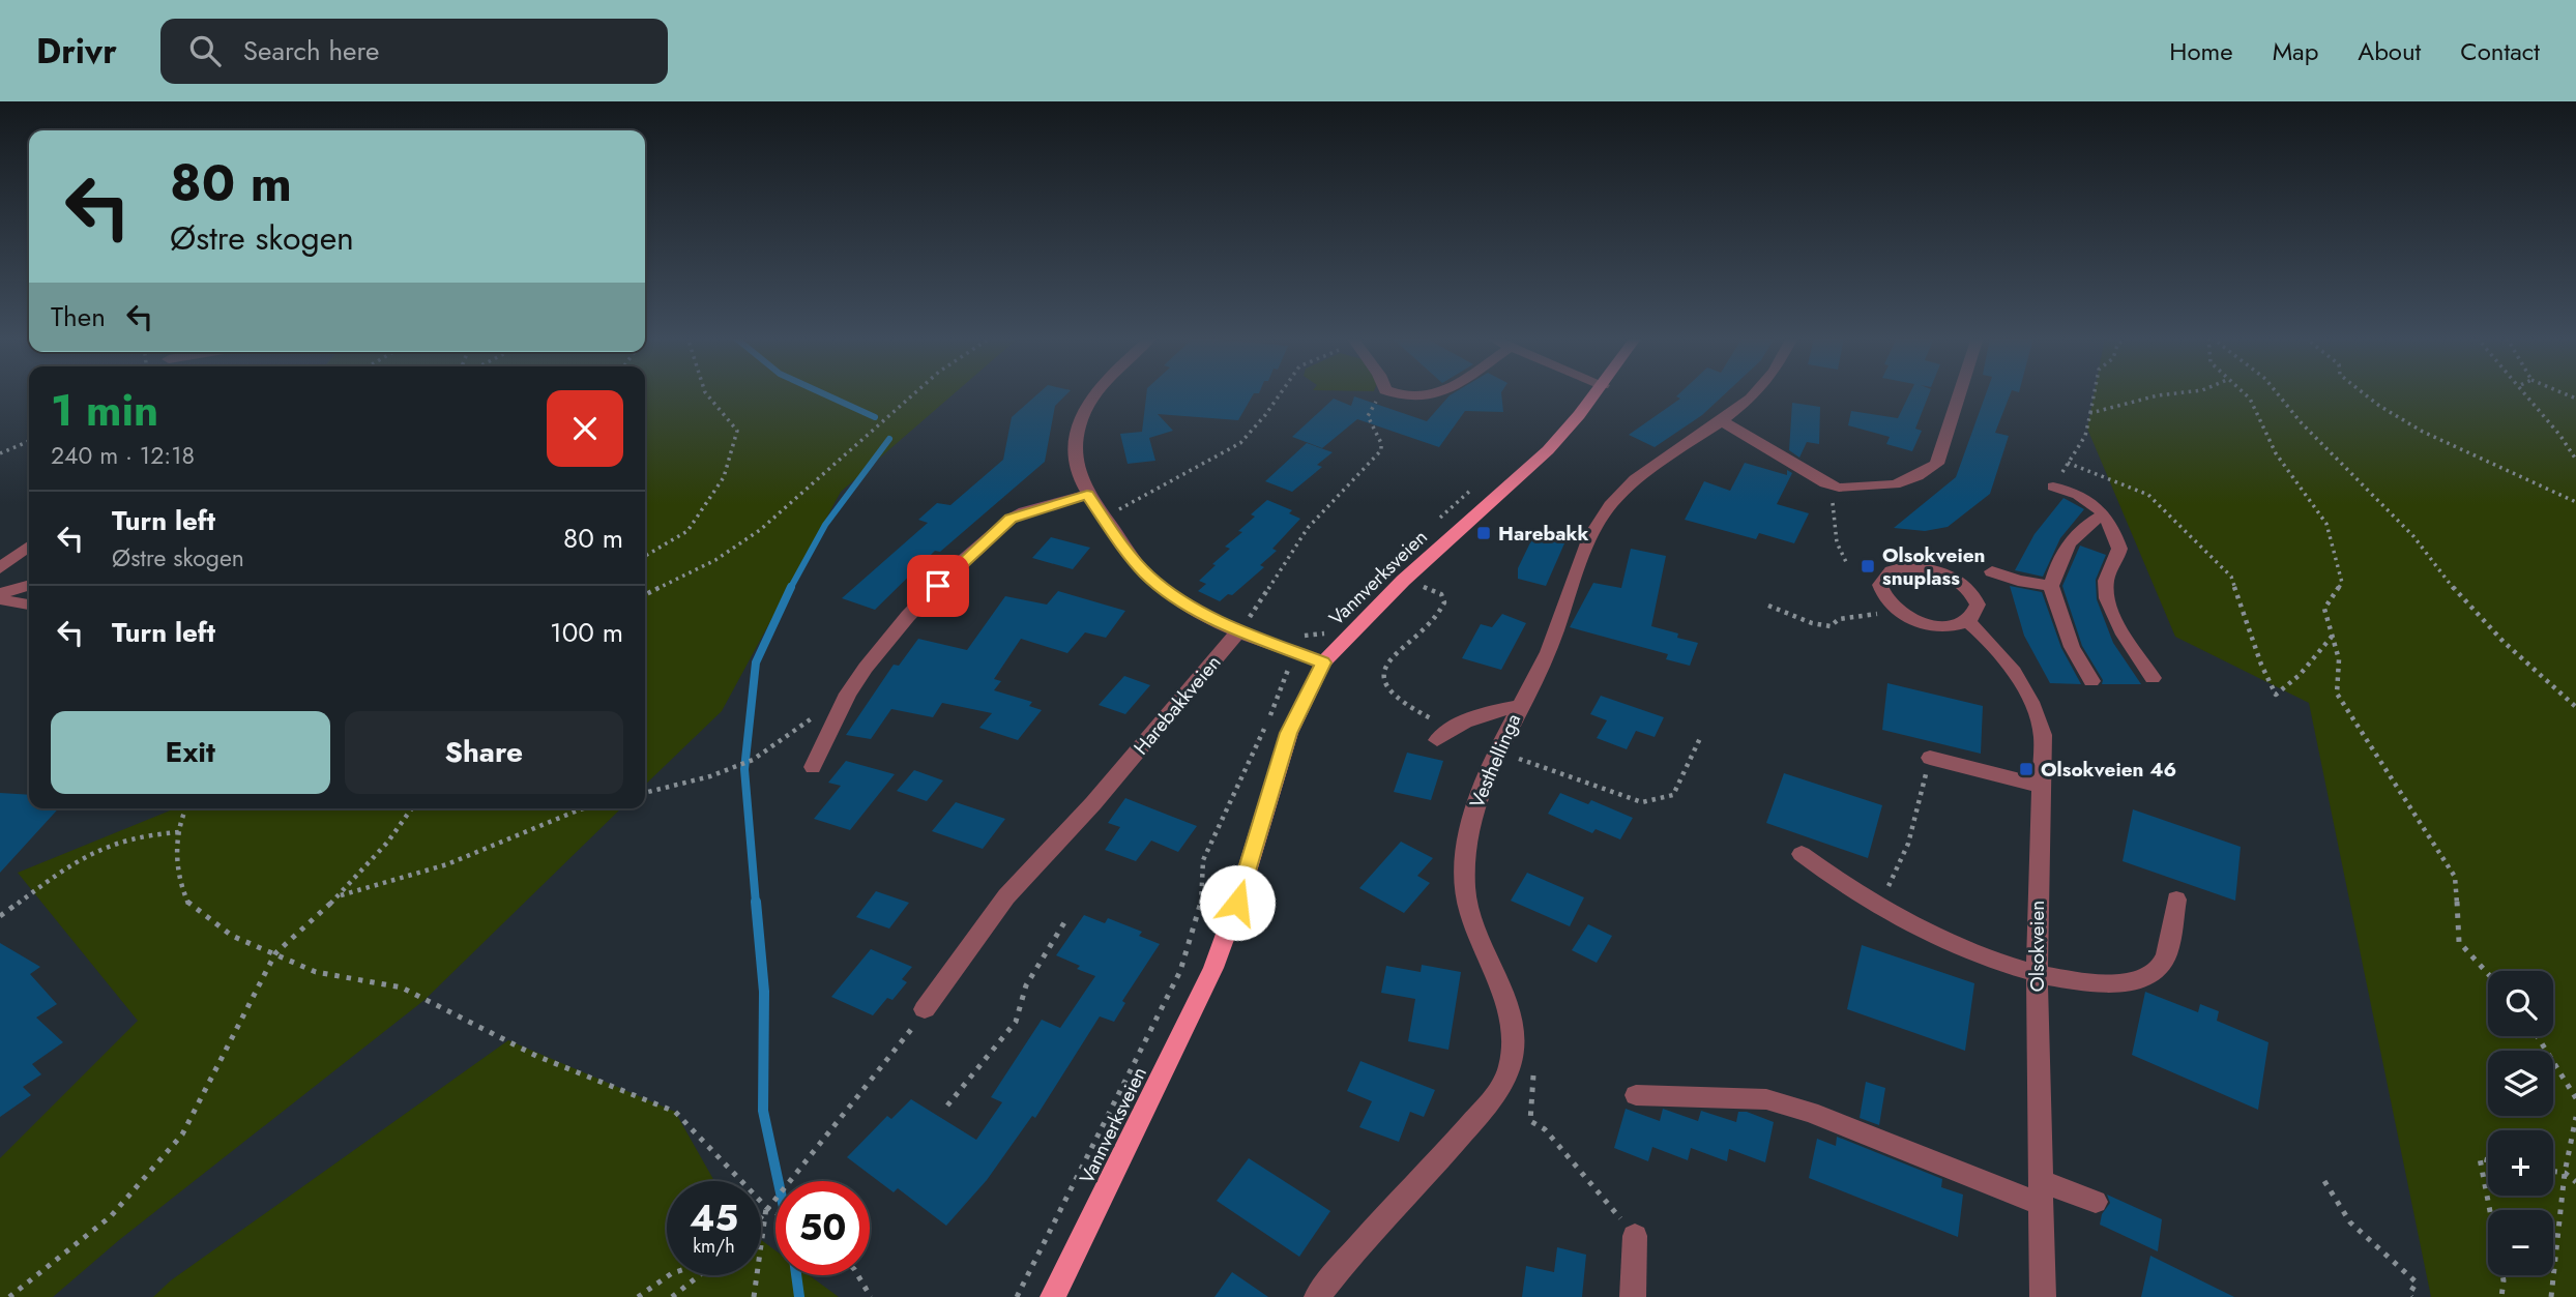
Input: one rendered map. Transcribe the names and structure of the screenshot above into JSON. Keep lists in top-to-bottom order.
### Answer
{
  "streets": {
    "main road": ["Vannverksveien"],
    "street": ["Harebakkveien", "Vesthellinga", "Olsokveien"]
  },
  "places": {
    "transit": ["Harebakk", "Olsokveien snuplass", "Olsokveien 46"]
  },
  "page": {
    "header": "Drivr",
    "search": "Search here",
    "nav": [
      "Home",
      "Map",
      "About",
      "Contact"
    ],
    "turn": ["80 m", "Østre skogen"],
    "then": "Then",
    "heading": ["1 min", "240 m · 12:18"],
    "list": [
      {
        "name": "Turn left",
        "note": "Østre skogen",
        "value": "80 m"
      },
      {
        "name": "Turn left",
        "value": "100 m"
      }
    ],
    "buttons": ["Exit", "Share"],
    "map_buttons": ["+", "−"],
    "speed": "45 km/h",
    "limit": "50"
  }
}
